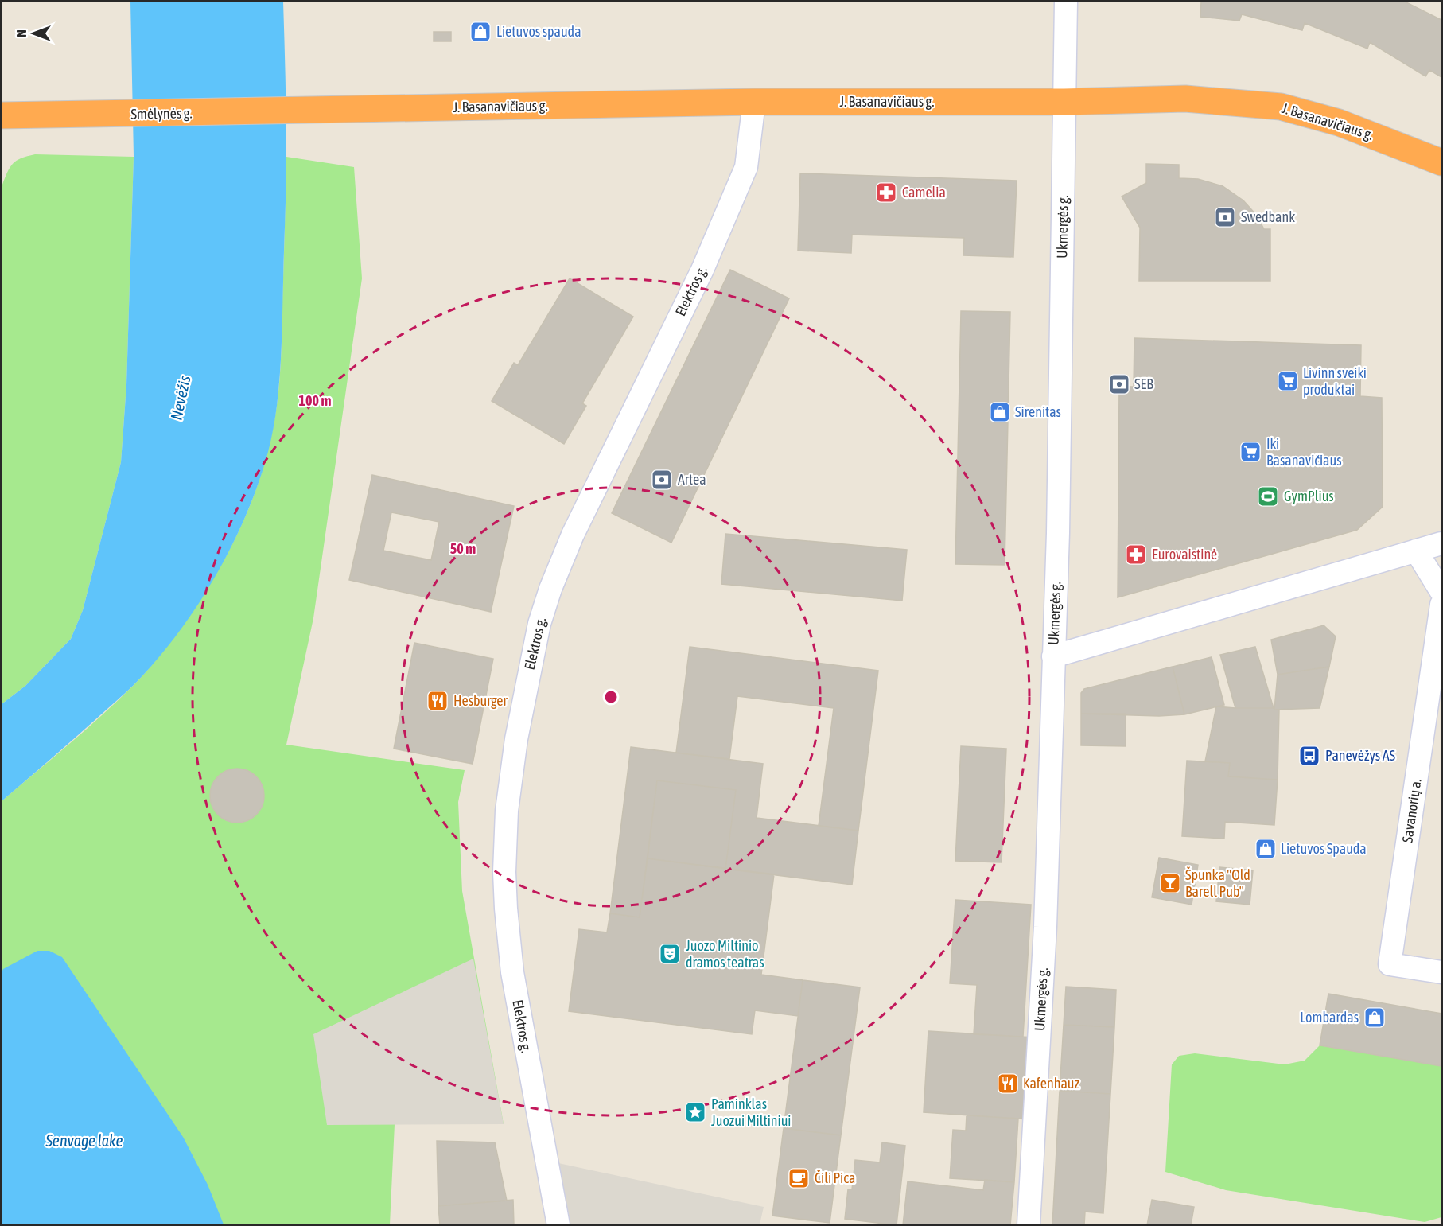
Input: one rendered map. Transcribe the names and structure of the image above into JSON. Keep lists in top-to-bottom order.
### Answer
{
  "streets": {
    "highway": ["J. Basanavičiaus g.", "Smėlynės g."],
    "street": ["Ukmergės g.", "Elektros g.", "Savanorių a."]
  },
  "crossings": [
    ["J. Basanavičiaus g.", "Smėlynės g."],
    ["J. Basanavičiaus g.", "Ukmergės g."],
    ["J. Basanavičiaus g.", "Elektros g."]
  ],
  "water": ["Nevėžis", "Senvage lake"],
  "places": {
    "shop": [
      "Lietuvos spauda",
      "Sirenitas",
      "Lietuvos Spauda",
      "Lombardas"
    ],
    "pharmacy": ["Camelia", "Eurovaistinė"],
    "bank": ["Swedbank", "SEB", "Artea"],
    "supermarket": ["Livinn sveiki produktai", "Iki Basanavičiaus"],
    "sports": ["GymPlius"],
    "restaurant": ["Hesburger", "Kafenhauz"],
    "bus stop": ["Panevėžys AS"],
    "bar": ["Špunka \"Old Barell Pub\""],
    "theatre": ["Juozo Miltinio dramos teatras"],
    "place": ["Paminklas Juozui Miltiniui"],
    "cafe": ["Čili Pica"]
  },
  "north": "left",
  "rings": ["100 m", "50 m"]
}
